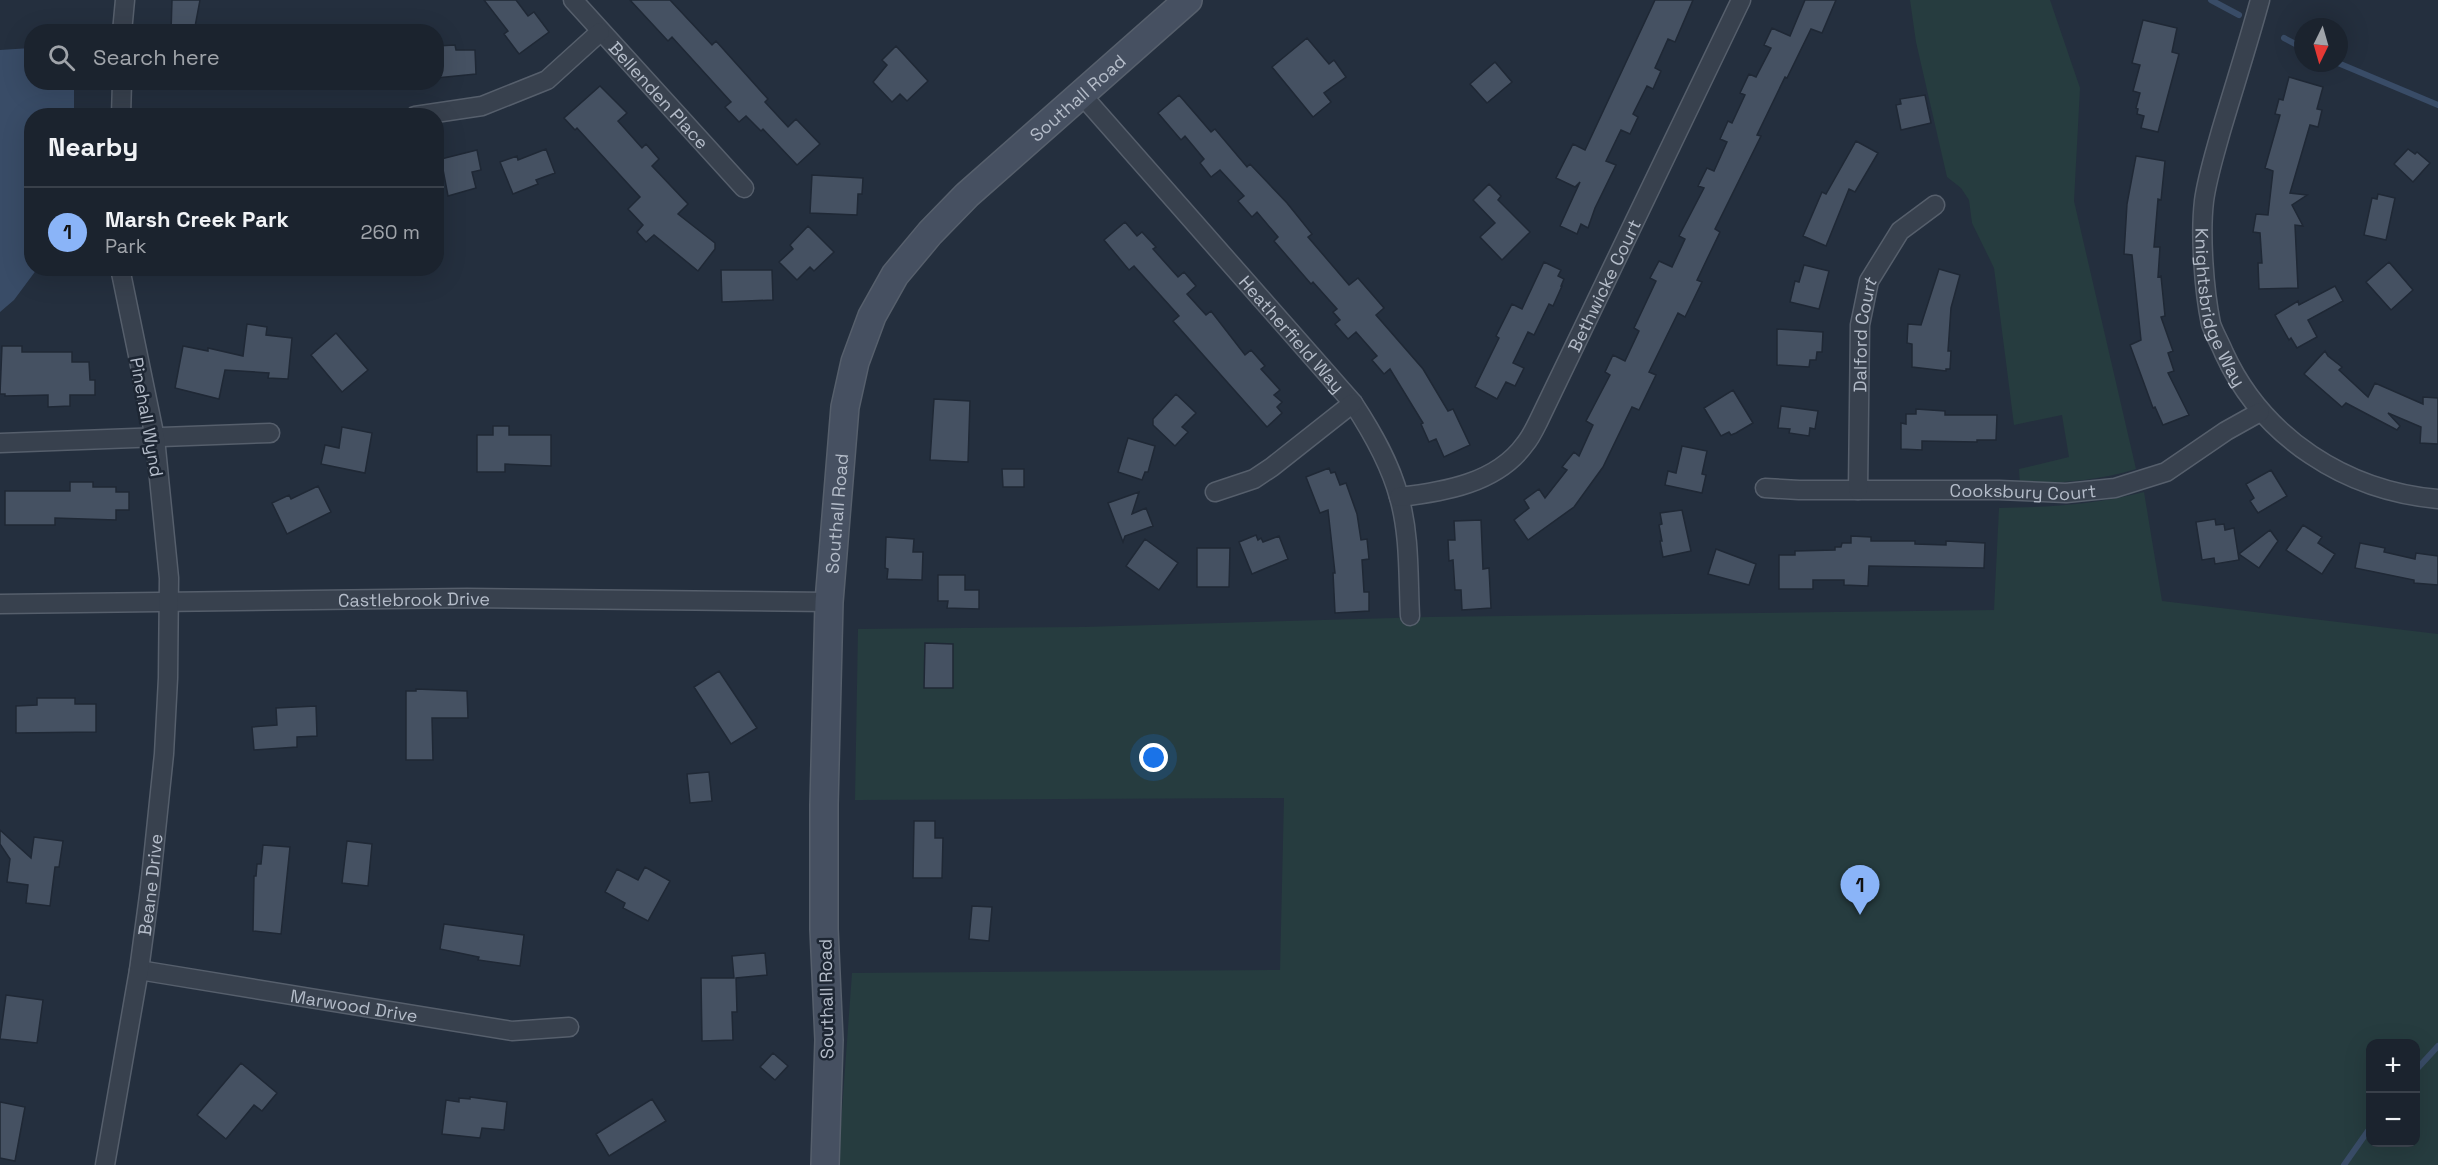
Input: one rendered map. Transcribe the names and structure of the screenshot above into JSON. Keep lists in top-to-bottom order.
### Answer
{
  "streets": {
    "street": [
      "Bellenden Place",
      "Southall Road",
      "Bethwicke Court",
      "Knightsbridge Way",
      "Heatherfield Way",
      "Dalford Court",
      "Pinehall Wynd",
      "Cooksbury Court",
      "Castlebrook Drive",
      "Beane Drive",
      "Marwood Drive"
    ]
  },
  "crossings": [
    ["Southall Road", "Heatherfield Way"],
    ["Southall Road", "Castlebrook Drive"],
    ["Bethwicke Court", "Heatherfield Way"],
    ["Knightsbridge Way", "Cooksbury Court"],
    ["Dalford Court", "Cooksbury Court"],
    ["Pinehall Wynd", "Castlebrook Drive"],
    ["Pinehall Wynd", "Beane Drive"],
    ["Castlebrook Drive", "Beane Drive"],
    ["Beane Drive", "Marwood Drive"]
  ],
  "north": "bottom",
  "page": {
    "search": "Search here",
    "heading": "Nearby",
    "list": [
      {
        "mark": "1",
        "name": "Marsh Creek Park",
        "note": "Park",
        "value": "260 m"
      }
    ],
    "pins": "1",
    "map_buttons": ["+", "−"]
  }
}
